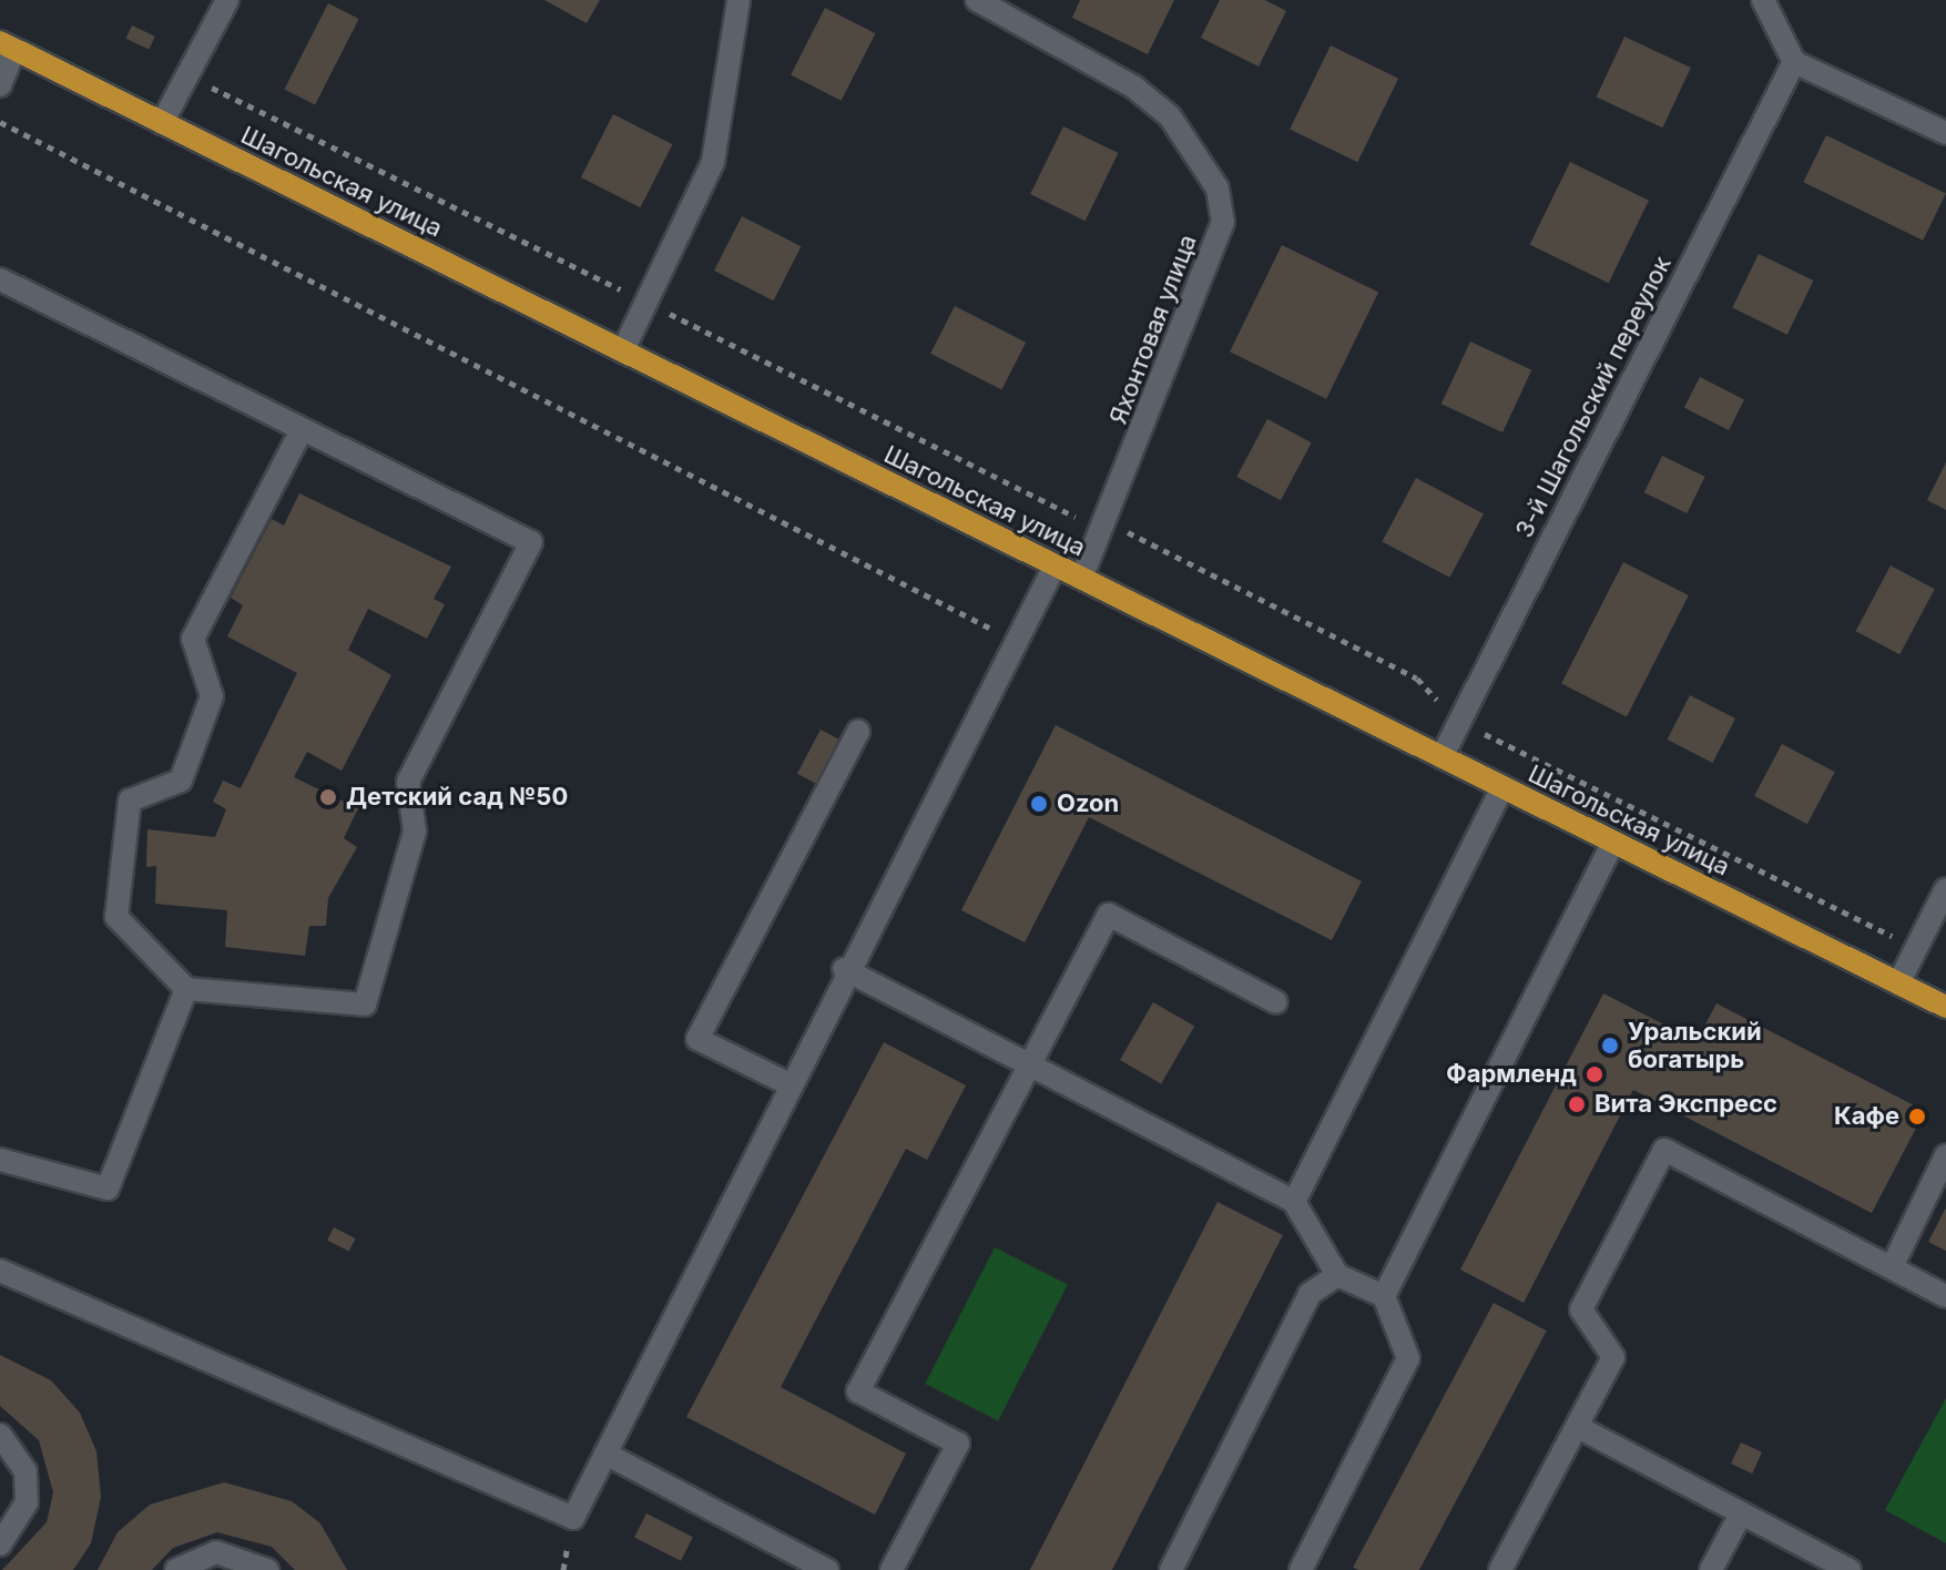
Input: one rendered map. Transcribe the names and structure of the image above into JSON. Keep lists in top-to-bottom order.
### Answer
{
  "streets": {
    "main road": ["Шагольская улица"],
    "street": ["Яхонтовая улица", "3-й Шагольский переулок"]
  },
  "crossings": [
    ["Шагольская улица", "Яхонтовая улица"],
    ["Шагольская улица", "3-й Шагольский переулок"]
  ],
  "places": [
    "Детский сад №50",
    "Ozon",
    "Уральский богатырь",
    "Фармленд",
    "Вита Экспресс",
    "Кафе"
  ]
}
